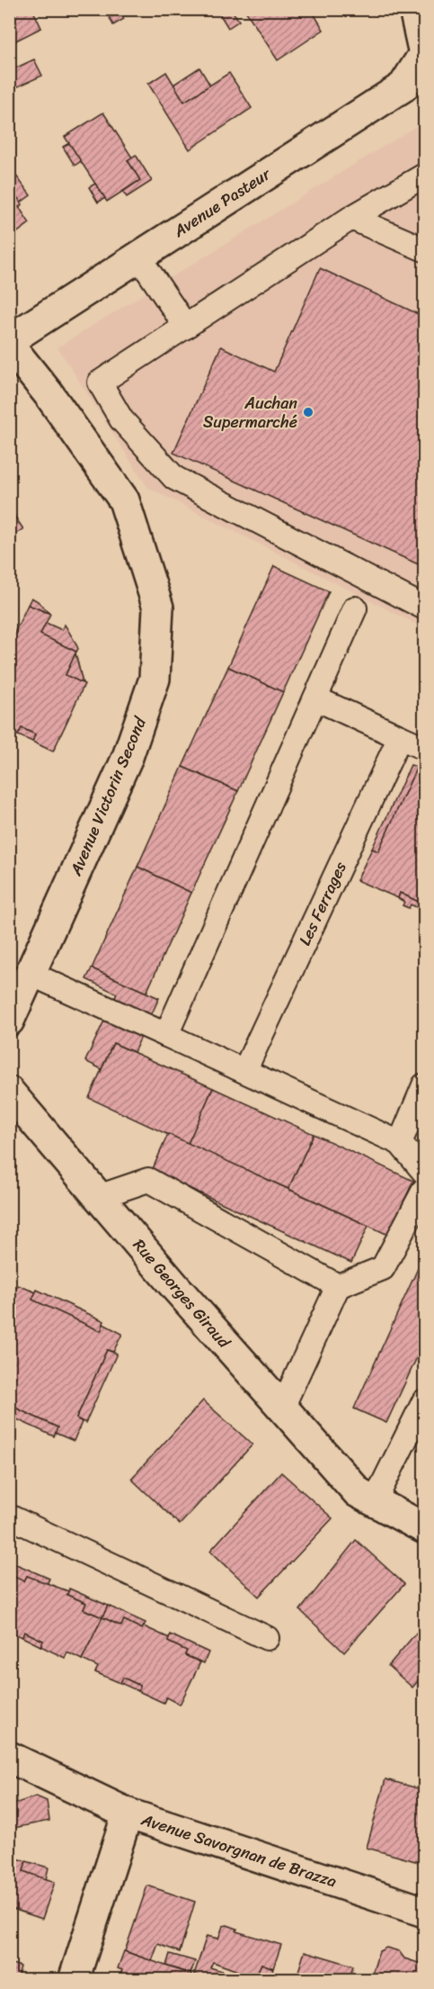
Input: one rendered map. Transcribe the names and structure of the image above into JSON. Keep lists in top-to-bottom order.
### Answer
{
  "streets": {
    "street": [
      "Avenue Pasteur",
      "Avenue Victorin Second",
      "Rue Georges Giraud",
      "Avenue Savorgnan de Brazza"
    ],
    "lane": ["Les Ferrages"]
  },
  "crossings": [
    ["Avenue Pasteur", "Avenue Victorin Second"]
  ],
  "places": ["Auchan Supermarché"]
}
